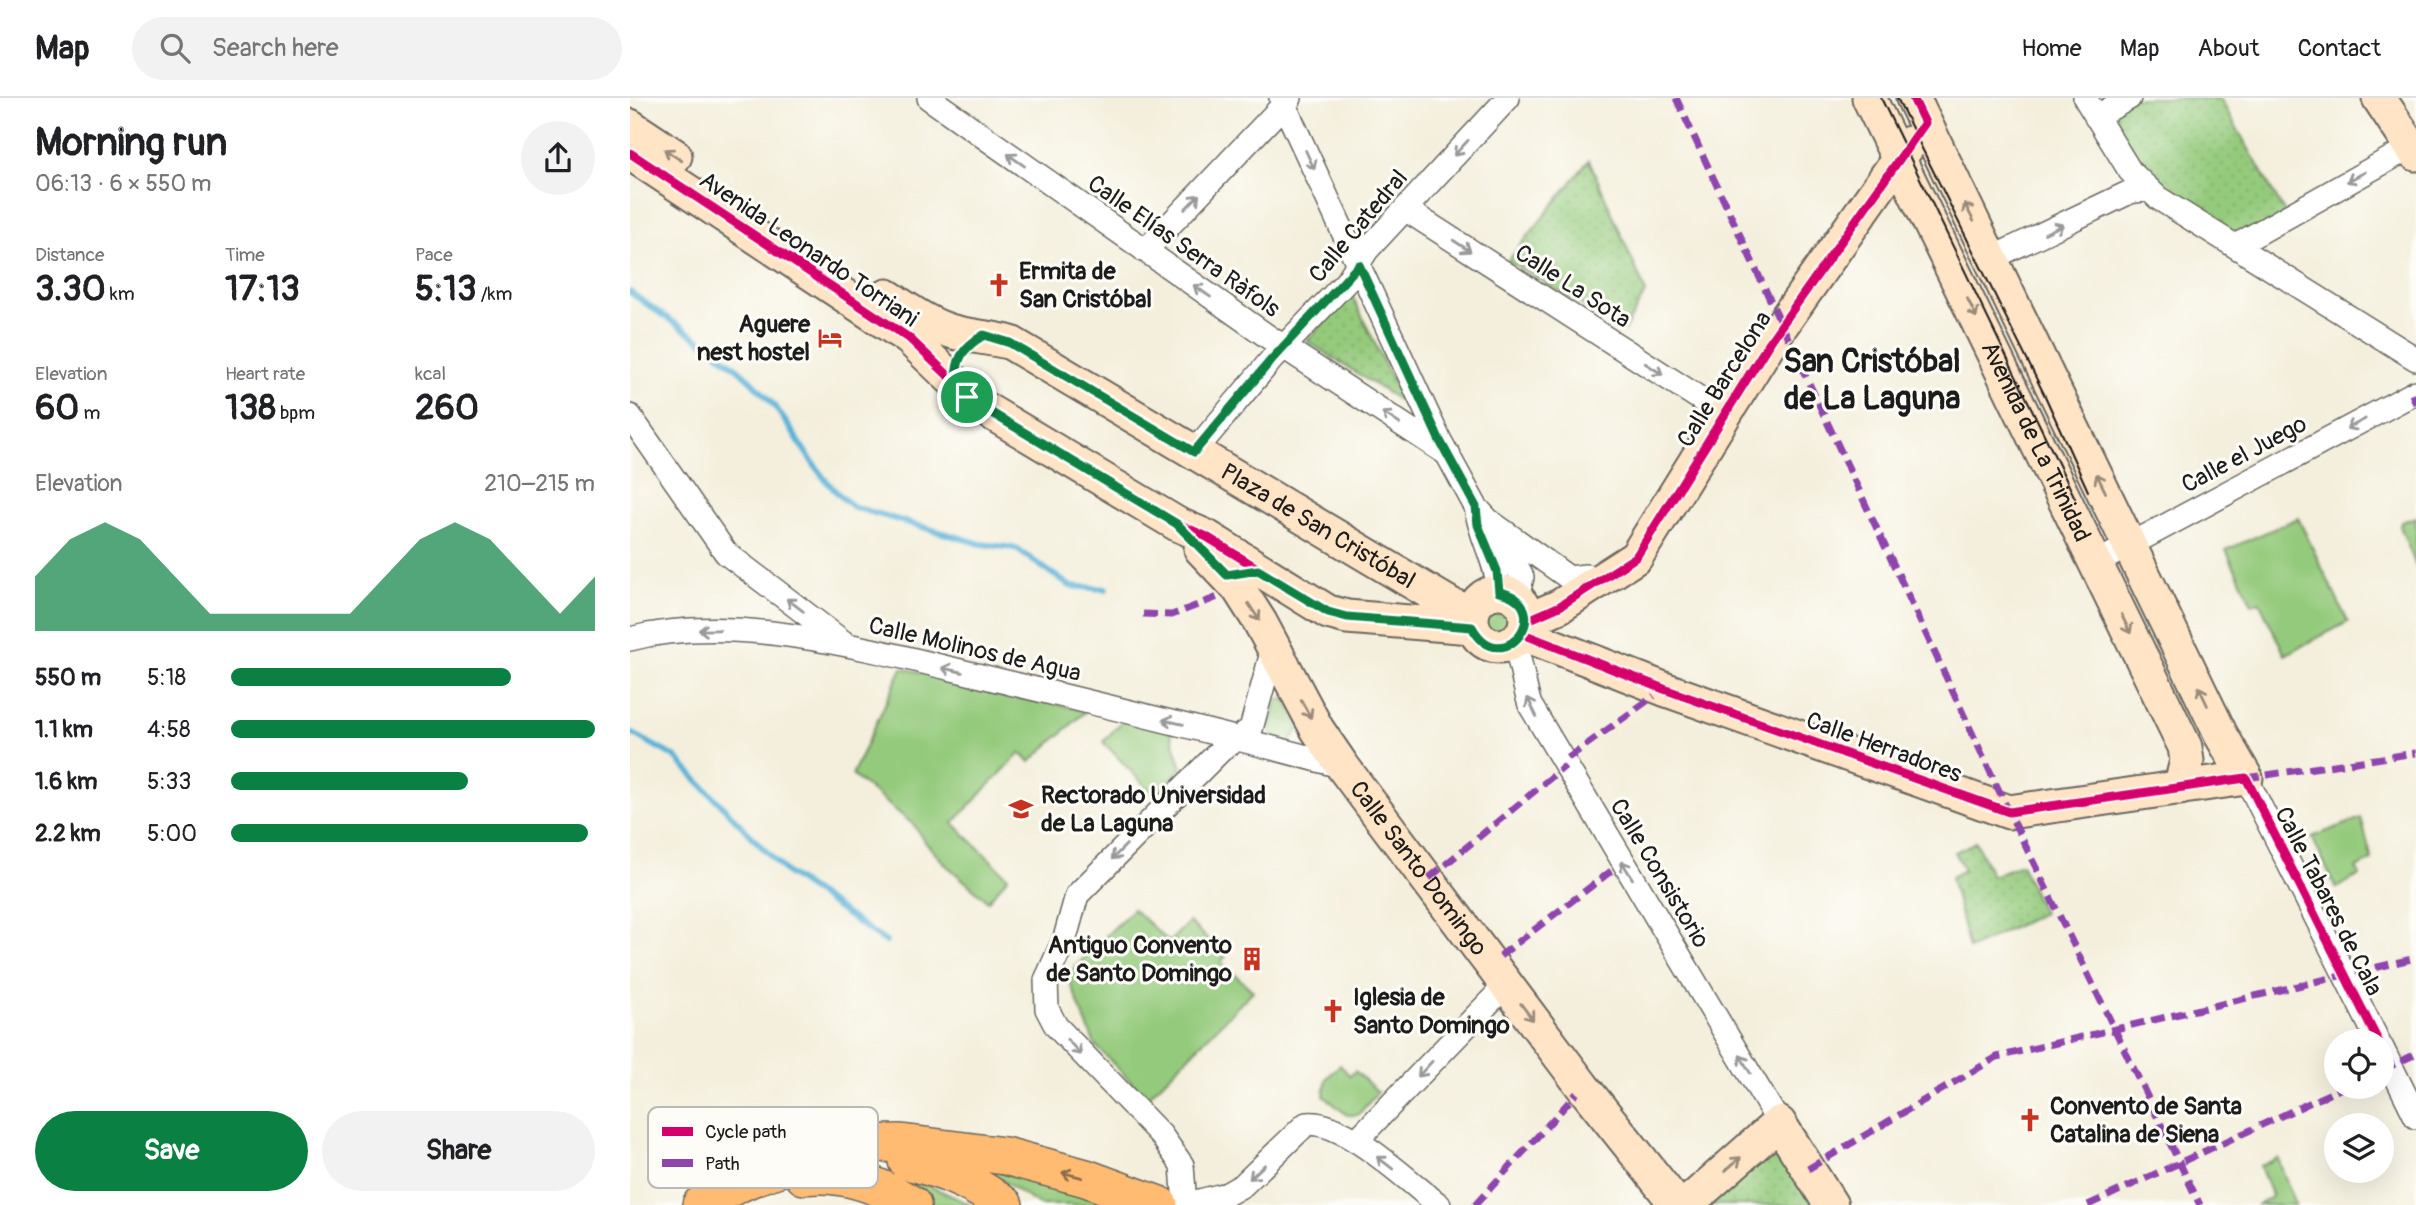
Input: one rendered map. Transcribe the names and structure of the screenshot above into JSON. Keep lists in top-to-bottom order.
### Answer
{
  "streets": {
    "main road": [
      "Avenida Leonardo Torriani",
      "Calle Barcelona",
      "Avenida de La Trinidad",
      "Plaza de San Cristóbal",
      "Calle Herradores",
      "Calle Santo Domingo"
    ],
    "street": [
      "Calle Catedral",
      "Calle Elías Serra Ràfols",
      "Calle La Sota",
      "Calle el Juego",
      "Calle Molinos de Agua",
      "Calle Consistorio",
      "Calle Tabares de Cala"
    ]
  },
  "crossings": [
    ["Calle Catedral", "Calle Elías Serra Ràfols"],
    ["Calle Catedral", "Calle La Sota"],
    ["Calle Catedral", "Plaza de San Cristóbal"],
    ["Avenida Leonardo Torriani", "Plaza de San Cristóbal"],
    ["Avenida Leonardo Torriani", "Calle Santo Domingo"],
    ["Calle La Sota", "Calle Barcelona"],
    ["Calle Barcelona", "Avenida de La Trinidad"],
    ["Calle Barcelona", "Plaza de San Cristóbal"],
    ["Calle Barcelona", "Calle Herradores"],
    ["Calle Barcelona", "Calle Consistorio"],
    ["Avenida de La Trinidad", "Calle el Juego"],
    ["Avenida de La Trinidad", "Calle Herradores"],
    ["Avenida de La Trinidad", "Calle Tabares de Cala"],
    ["Plaza de San Cristóbal", "Calle Herradores"],
    ["Plaza de San Cristóbal", "Calle Santo Domingo"],
    ["Plaza de San Cristóbal", "Calle Consistorio"],
    ["Calle Molinos de Agua", "Calle Santo Domingo"],
    ["Calle Herradores", "Calle Consistorio"],
    ["Calle Herradores", "Calle Tabares de Cala"]
  ],
  "one_way": [
    "Calle Elías Serra Ràfols",
    "Calle La Sota",
    "Calle el Juego",
    "Calle Molinos de Agua",
    "Calle Santo Domingo",
    "Calle Consistorio"
  ],
  "districts": ["San Cristóbal de La Laguna"],
  "places": {
    "church": ["Ermita de San Cristóbal", "Iglesia de Santo Domingo", "Convento de Santa Catalina de Siena"],
    "hotel": ["Aguere nest hostel"],
    "school or university": ["Rectorado Universidad de La Laguna"],
    "building": ["Antiguo Convento de Santo Domingo"]
  },
  "legend": ["Cycle path", "Path"],
  "page": {
    "header": "Map",
    "search": "Search here",
    "nav": [
      "Home",
      "Map",
      "About",
      "Contact"
    ],
    "heading": ["Morning run", "06:13 · 6 × 550 m"],
    "stats": [
      ["Distance", "3.30 km"],
      ["Time", "17:13"],
      ["Pace", "5:13 /km"],
      ["Elevation", "60 m"],
      ["Heart rate", "138 bpm"],
      ["kcal", "260"]
    ],
    "chart": ["Elevation", "210–215 m"],
    "list": [
      {
        "name": "550 m",
        "note": "5:18"
      },
      {
        "name": "1.1 km",
        "note": "4:58"
      },
      {
        "name": "1.6 km",
        "note": "5:33"
      },
      {
        "name": "2.2 km",
        "note": "5:00"
      }
    ],
    "buttons": ["Save", "Share"]
  }
}
